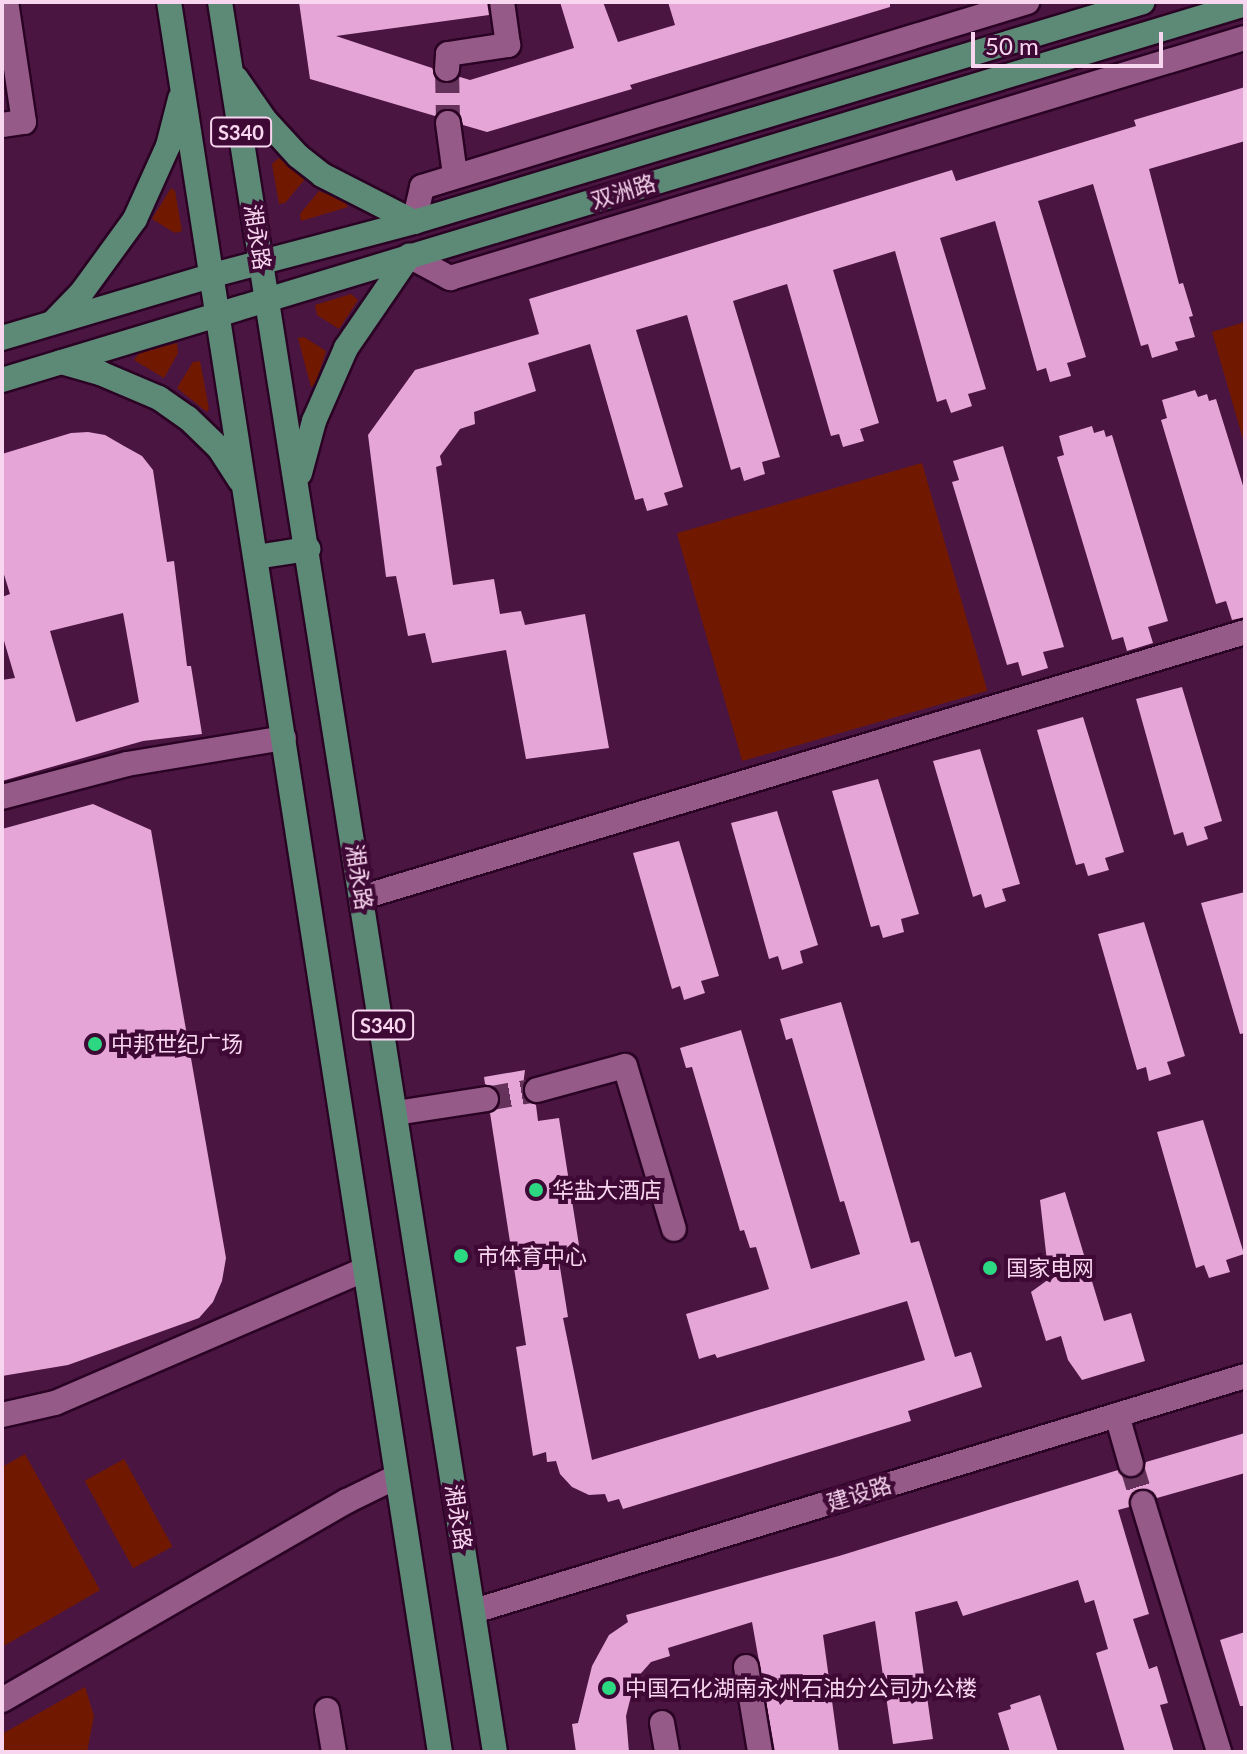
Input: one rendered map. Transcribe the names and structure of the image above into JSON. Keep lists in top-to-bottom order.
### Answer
{
  "streets": {
    "main road": ["S340", "双洲路", "湘永路"],
    "street": ["建设路"]
  },
  "crossings": [
    ["S340", "双洲路"],
    ["双洲路", "湘永路"],
    ["湘永路", "建设路"]
  ],
  "places": [
    "中邦世纪广场",
    "华盐大酒店",
    "市体育中心",
    "国家电网",
    "中国石化湖南永州石油分公司办公楼"
  ],
  "scale_bar": "50 m"
}
